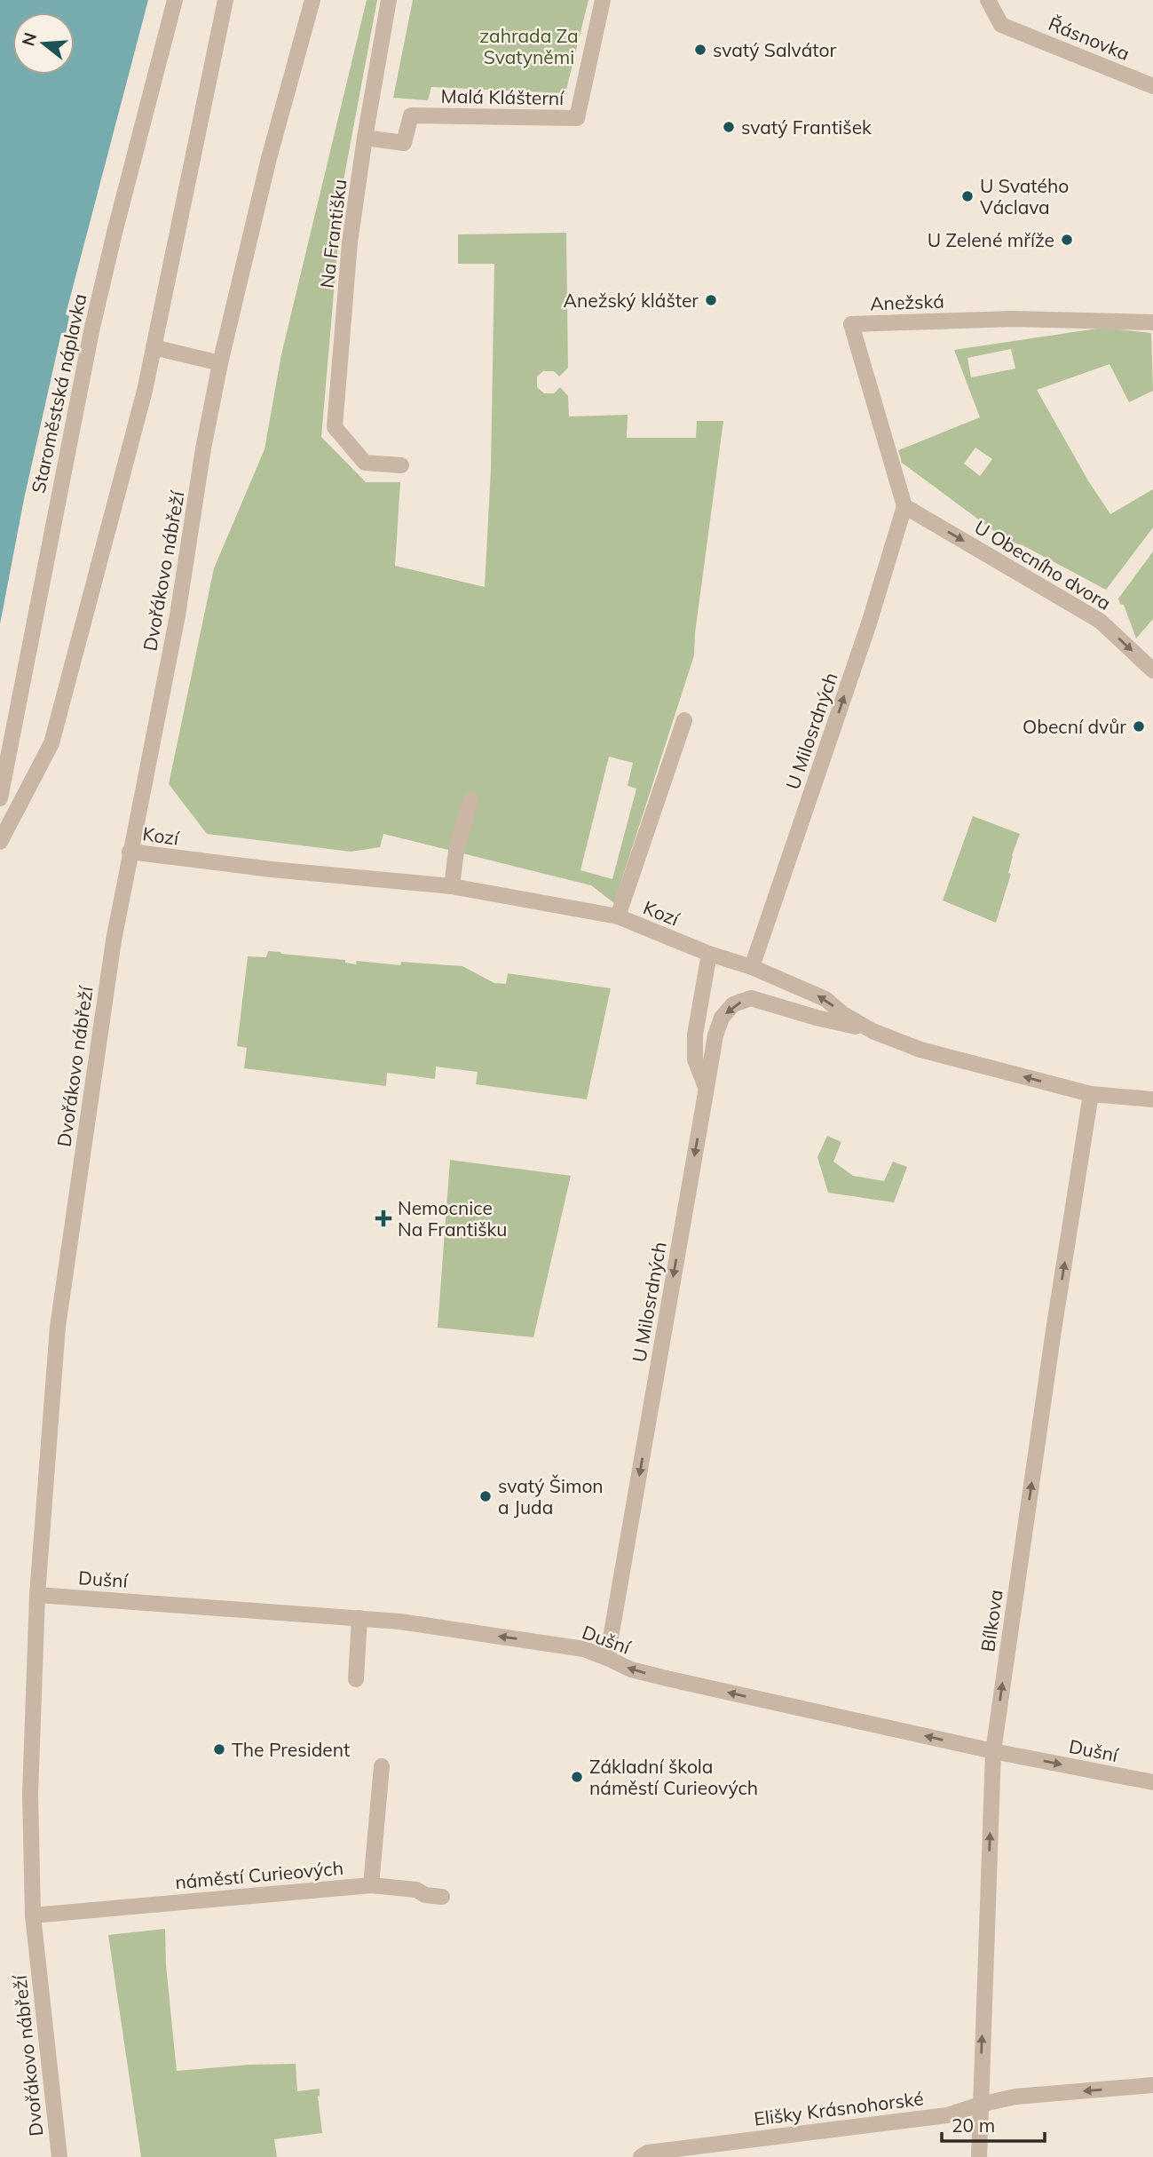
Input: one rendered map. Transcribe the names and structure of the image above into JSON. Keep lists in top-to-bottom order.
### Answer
{
  "streets": {
    "street": [
      "Řásnovka",
      "Malá Klášterní",
      "Na Františku",
      "Anežská",
      "Staroměstská náplavka",
      "U Obecního dvora",
      "Dvořákovo nábřeží",
      "U Milosrdných",
      "Kozí",
      "Dušní",
      "Bílkova",
      "náměstí Curieových",
      "Elišky Krásnohorské"
    ]
  },
  "crossings": [
    ["Malá Klášterní", "Na Františku"],
    ["Anežská", "U Obecního dvora"],
    ["Anežská", "U Milosrdných"],
    ["U Obecního dvora", "U Milosrdných"],
    ["Dvořákovo nábřeží", "Kozí"],
    ["Dvořákovo nábřeží", "Dušní"],
    ["Dvořákovo nábřeží", "náměstí Curieových"],
    ["U Milosrdných", "Kozí"],
    ["U Milosrdných", "Dušní"],
    ["Kozí", "Bílkova"],
    ["Dušní", "Bílkova"],
    ["Bílkova", "Elišky Krásnohorské"]
  ],
  "one_way": ["U Obecního dvora", "Bílkova"],
  "parks": ["zahrada Za Svatyněmi"],
  "places": {
    "other": [
      "svatý Salvátor",
      "svatý František",
      "U Svatého Václava",
      "U Zelené mříže",
      "Anežský klášter",
      "Obecní dvůr",
      "svatý Šimon a Juda",
      "The President",
      "Základní škola náměstí Curieových"
    ],
    "health": ["Nemocnice Na Františku"]
  },
  "scale_bar": "20 m",
  "north": "left"
}
